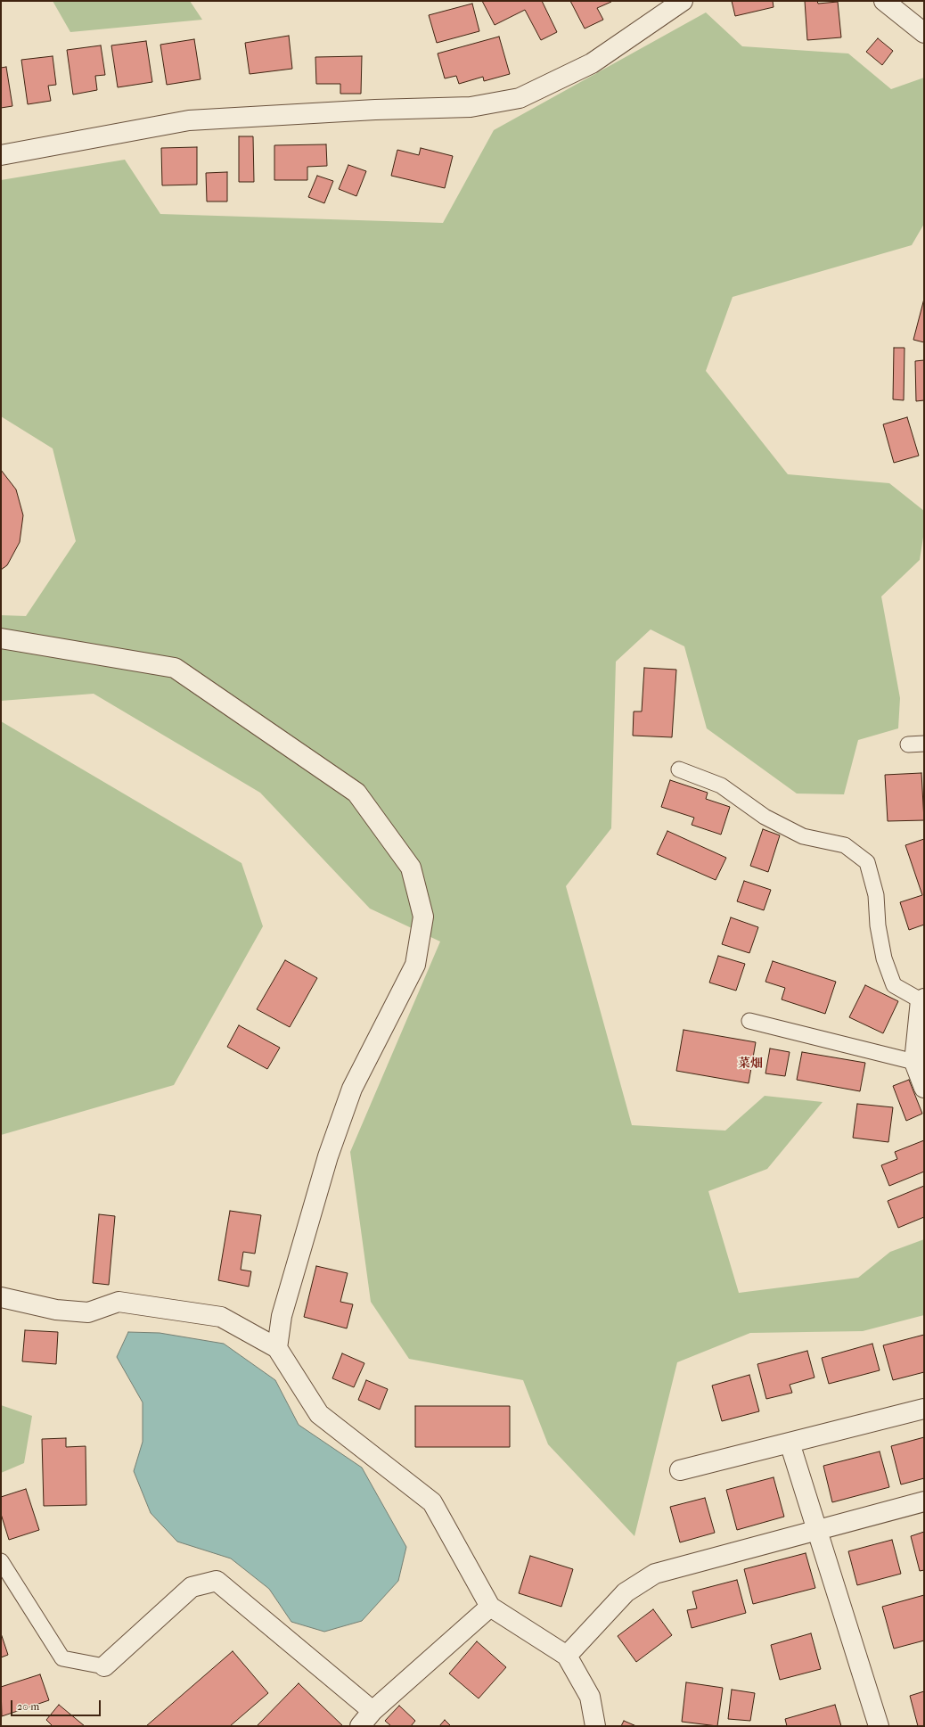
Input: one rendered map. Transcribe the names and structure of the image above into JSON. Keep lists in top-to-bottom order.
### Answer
{
  "districts": ["菜畑"],
  "scale_bar": "20 m"
}
